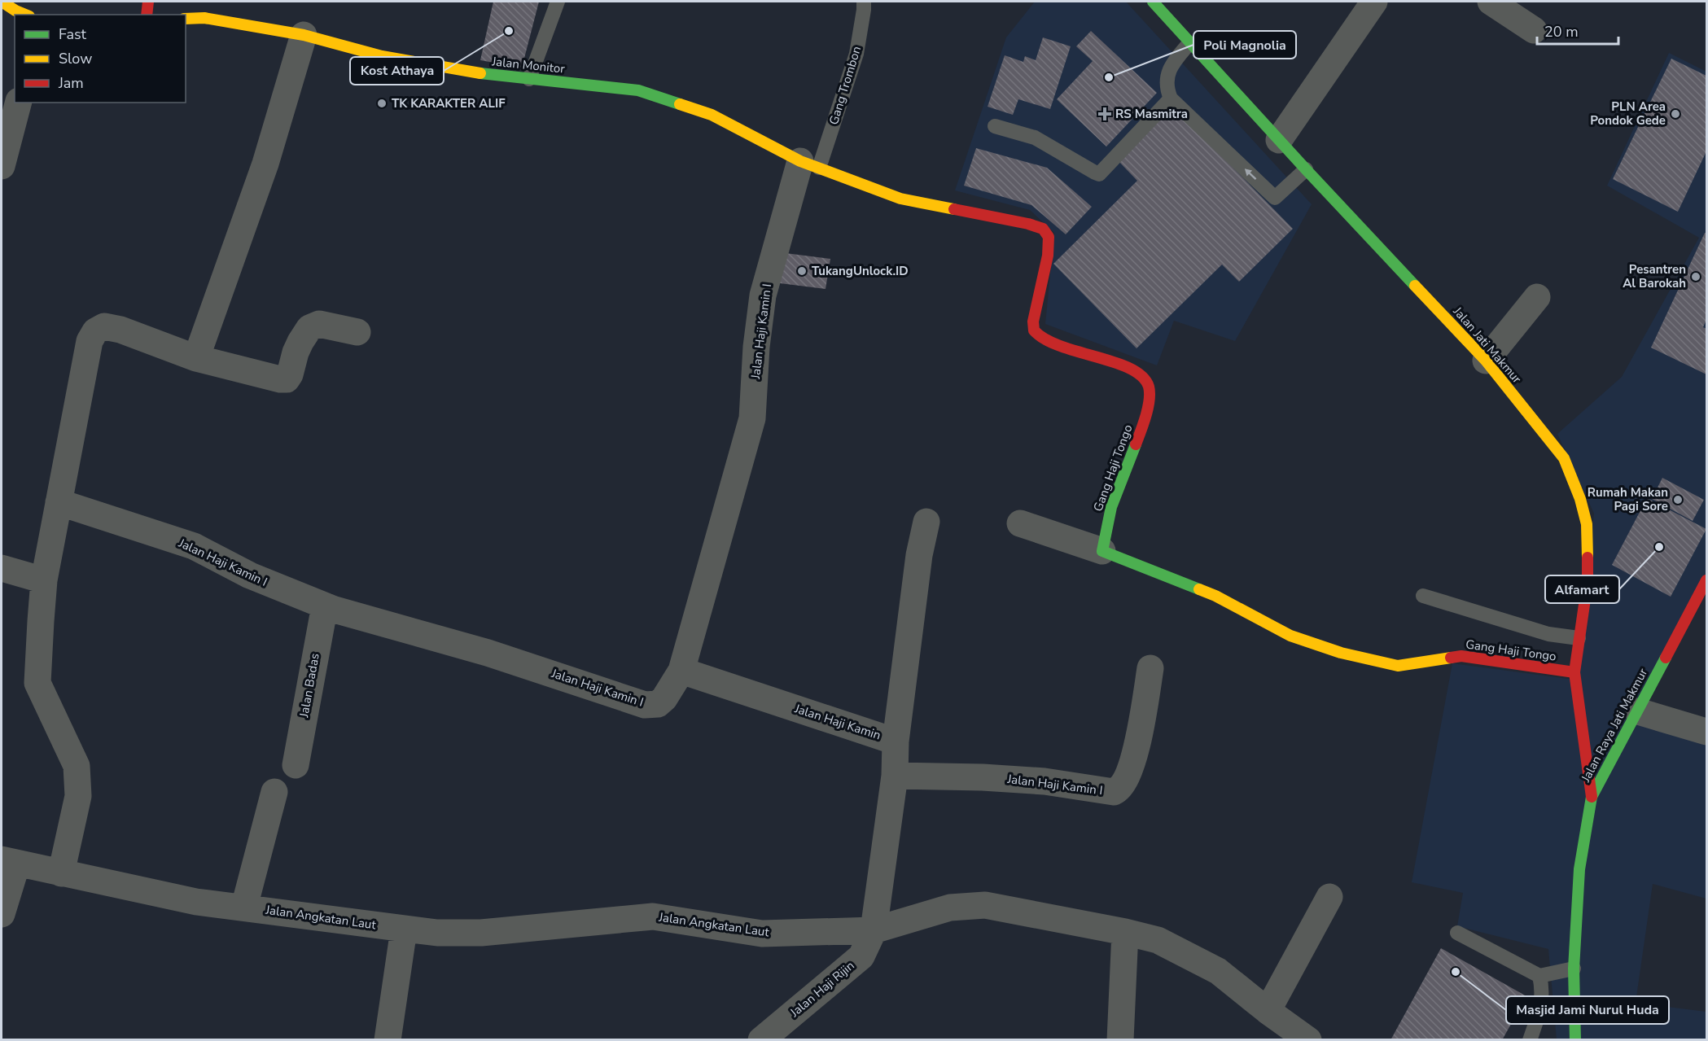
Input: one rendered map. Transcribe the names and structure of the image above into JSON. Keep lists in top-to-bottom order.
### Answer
{
  "streets": {
    "street": [
      "Jalan Monitor",
      "Jalan Haji Kamin I",
      "Jalan Jati Makmur",
      "Gang Haji Tongo",
      "Jalan Badas",
      "Jalan Haji Kamin",
      "Jalan Raya Jati Makmur",
      "Jalan Angkatan Laut",
      "Jalan Haji Rijin"
    ],
    "lane": ["Gang Trombon"]
  },
  "crossings": [
    ["Jalan Monitor", "Gang Trombon"],
    ["Jalan Monitor", "Jalan Haji Kamin I"],
    ["Jalan Monitor", "Gang Haji Tongo"],
    ["Gang Trombon", "Jalan Haji Kamin I"],
    ["Gang Trombon", "Gang Haji Tongo"],
    ["Jalan Haji Kamin I", "Gang Haji Tongo"],
    ["Jalan Haji Kamin I", "Jalan Badas"],
    ["Jalan Haji Kamin I", "Jalan Haji Kamin"],
    ["Jalan Jati Makmur", "Gang Haji Tongo"],
    ["Jalan Jati Makmur", "Jalan Raya Jati Makmur"],
    ["Jalan Haji Kamin", "Jalan Angkatan Laut"],
    ["Jalan Haji Kamin", "Jalan Haji Rijin"],
    ["Jalan Angkatan Laut", "Jalan Haji Rijin"]
  ],
  "places": {
    "other": [
      "Kost Athaya",
      "Poli Magnolia",
      "TK KARAKTER ALIF",
      "PLN Area Pondok Gede",
      "TukangUnlock.ID",
      "Pesantren Al Barokah",
      "Rumah Makan Pagi Sore",
      "Alfamart",
      "Masjid Jami Nurul Huda"
    ],
    "health": ["RS Masmitra"]
  },
  "legend": ["Fast", "Slow", "Jam"],
  "scale_bar": "20 m"
}
